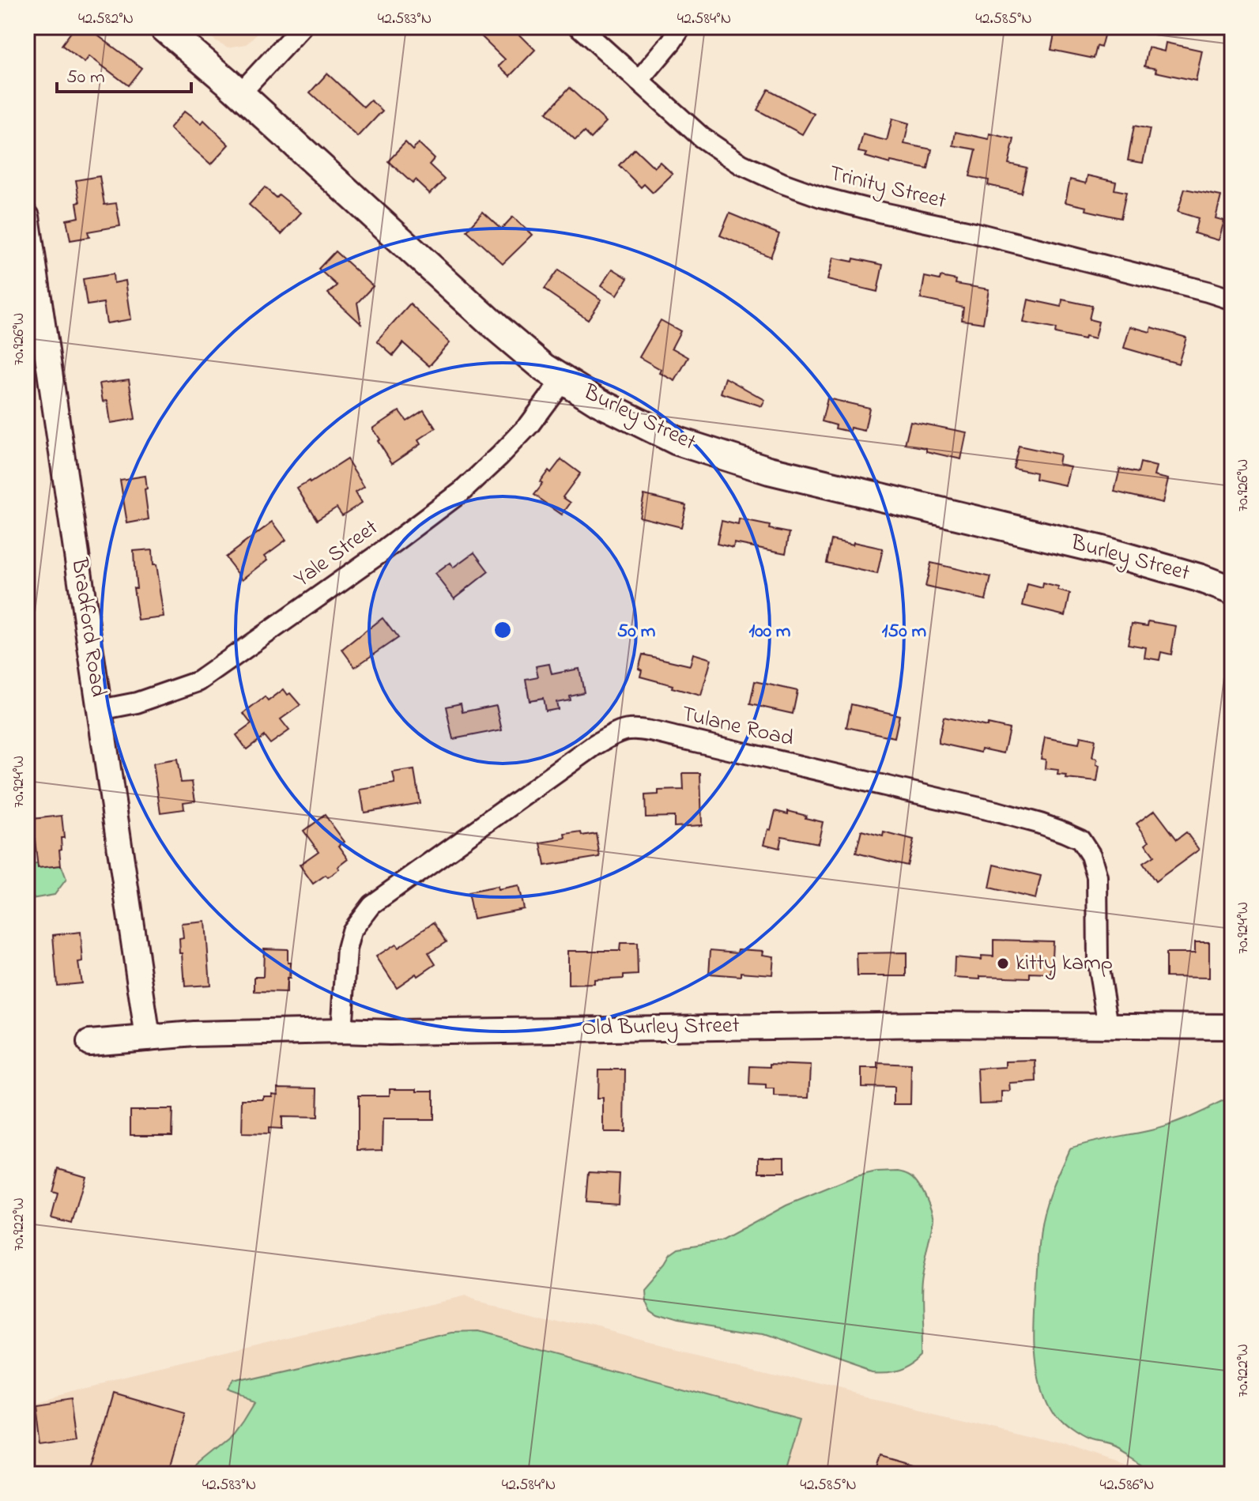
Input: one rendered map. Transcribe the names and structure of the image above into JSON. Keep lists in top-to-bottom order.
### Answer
{
  "streets": {
    "main road": ["Burley Street"],
    "street": [
      "Trinity Street",
      "Yale Street",
      "Bradford Road",
      "Tulane Road",
      "Old Burley Street"
    ]
  },
  "crossings": [
    ["Burley Street", "Yale Street"],
    ["Yale Street", "Bradford Road"],
    ["Bradford Road", "Old Burley Street"],
    ["Tulane Road", "Old Burley Street"]
  ],
  "places": ["kitty kamp"],
  "scale_bar": "50 m",
  "coordinates": [
    "42.582°N",
    "42.583°N",
    "42.584°N",
    "42.585°N",
    "70.926°W",
    "70.924°W",
    "70.922°W",
    "42.586°N"
  ],
  "rings": ["50 m", "100 m", "150 m"]
}
